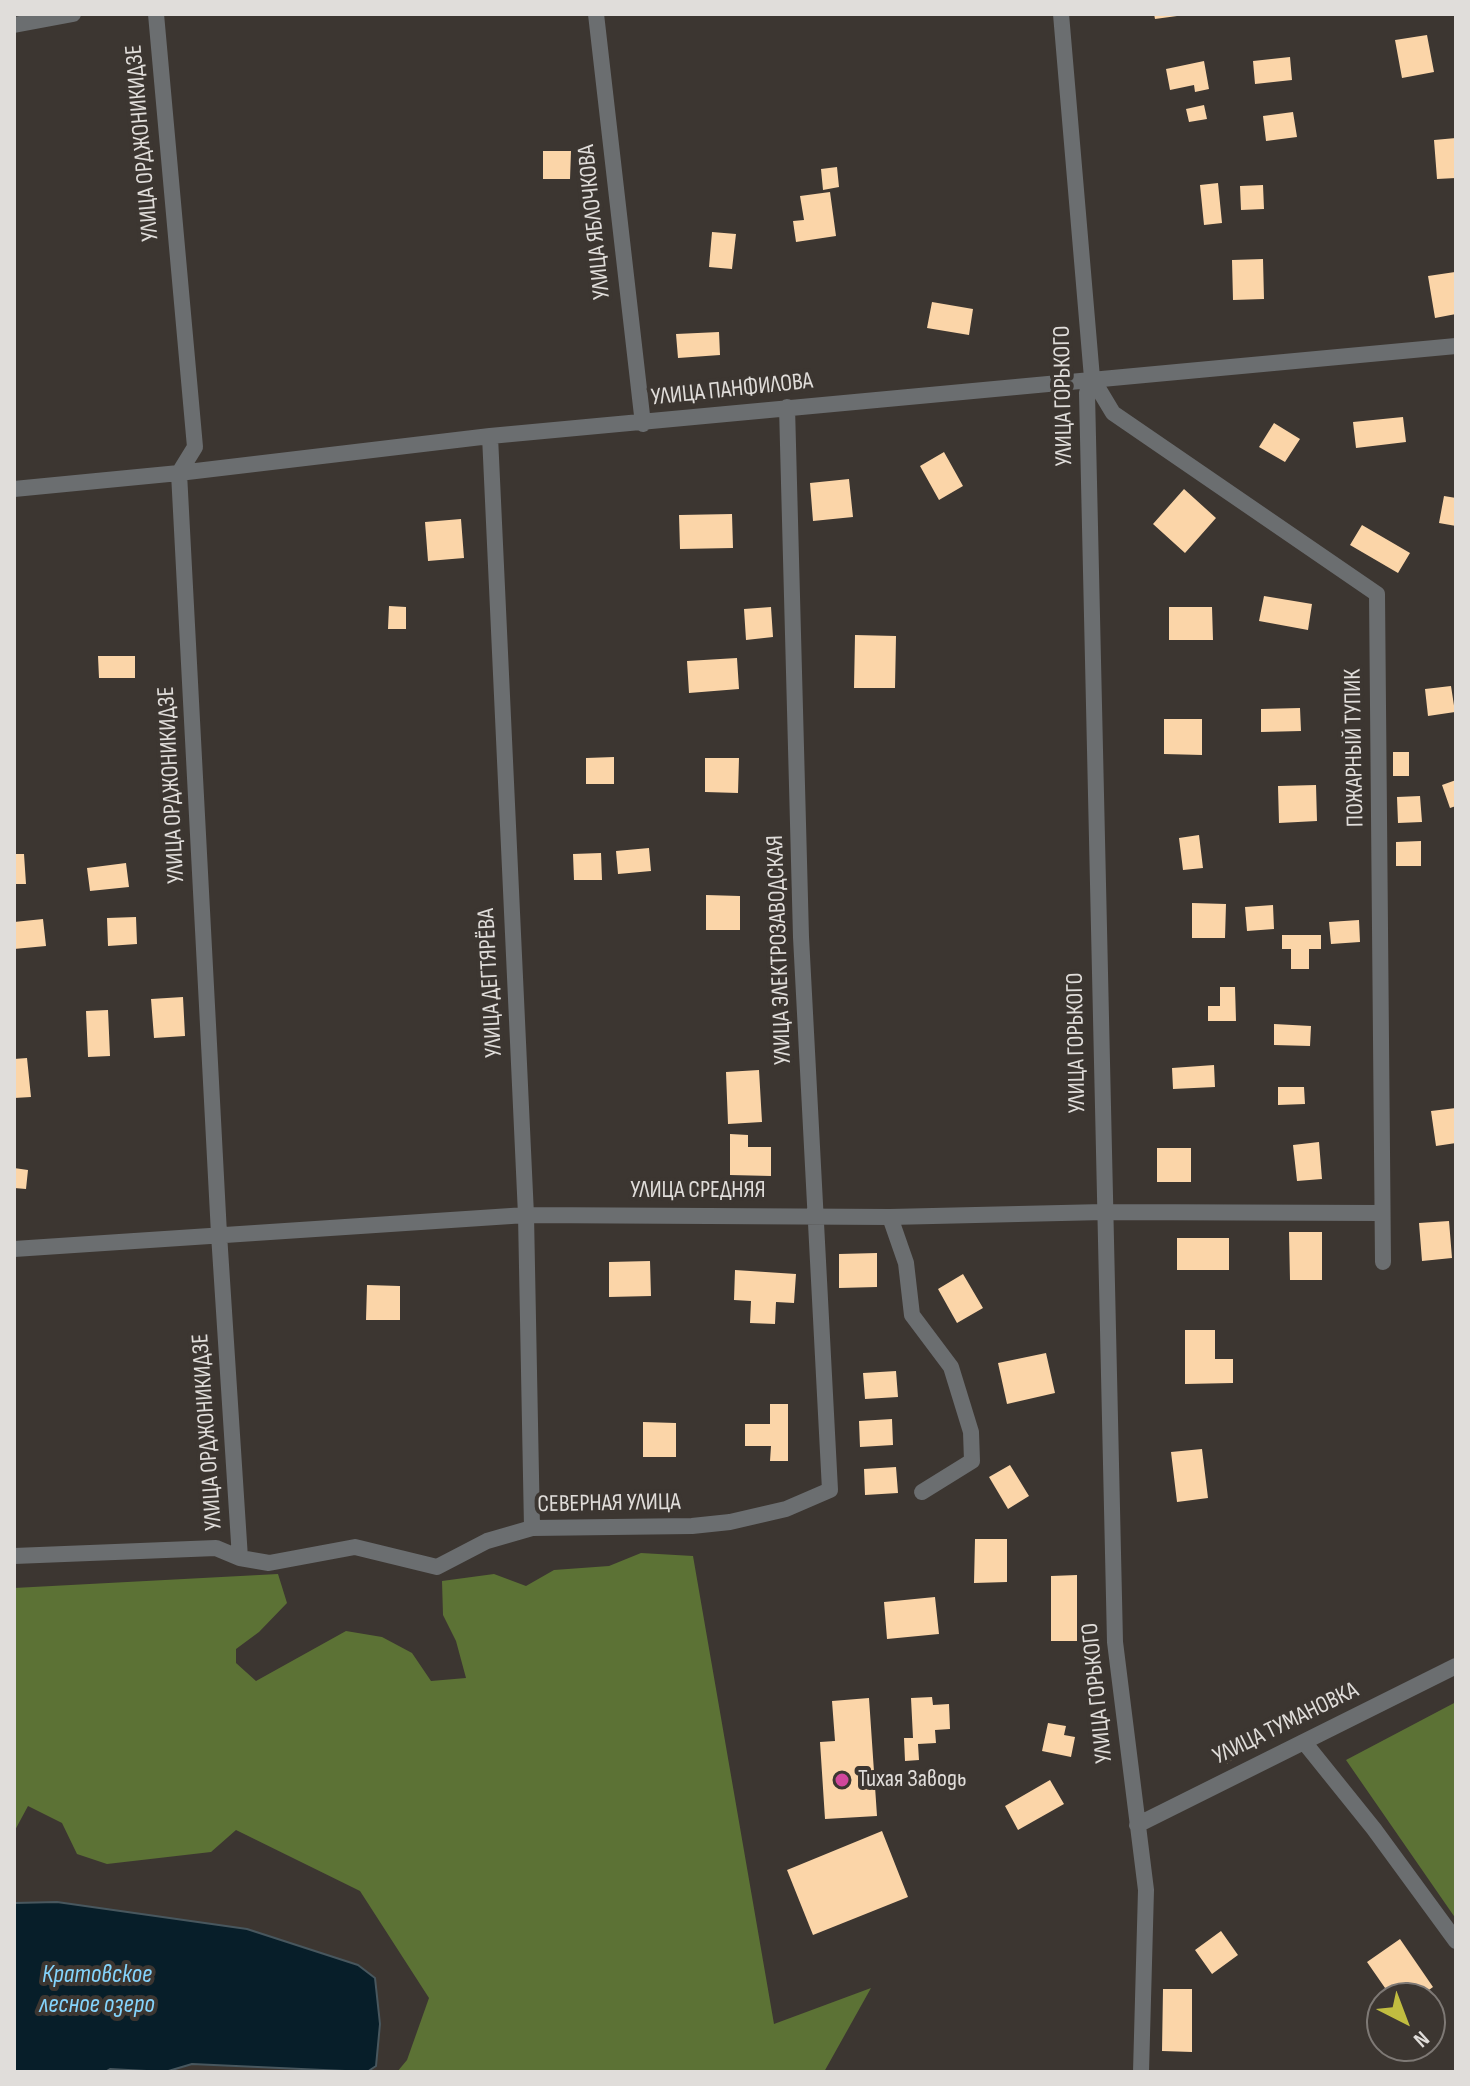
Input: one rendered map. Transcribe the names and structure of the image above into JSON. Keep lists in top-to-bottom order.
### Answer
{
  "streets": {
    "street": [
      "УЛИЦА ОРДЖОНИКИДЗЕ",
      "УЛИЦА ЯБЛОЧКОВА",
      "УЛИЦА ПАНФИЛОВА",
      "УЛИЦА ГОРЬКОГО",
      "ПОЖАРНЫЙ ТУПИК",
      "УЛИЦА ЭЛЕКТРОЗАВОДСКАЯ",
      "УЛИЦА ДЕГТЯРЁВА",
      "УЛИЦА СРЕДНЯЯ",
      "СЕВЕРНАЯ УЛИЦА",
      "УЛИЦА ТУМАНОВКА"
    ]
  },
  "crossings": [
    ["УЛИЦА ОРДЖОНИКИДЗЕ", "УЛИЦА ПАНФИЛОВА"],
    ["УЛИЦА ОРДЖОНИКИДЗЕ", "УЛИЦА СРЕДНЯЯ"],
    ["УЛИЦА ОРДЖОНИКИДЗЕ", "СЕВЕРНАЯ УЛИЦА"],
    ["УЛИЦА ЯБЛОЧКОВА", "УЛИЦА ПАНФИЛОВА"],
    ["УЛИЦА ПАНФИЛОВА", "УЛИЦА ГОРЬКОГО"],
    ["УЛИЦА ПАНФИЛОВА", "ПОЖАРНЫЙ ТУПИК"],
    ["УЛИЦА ПАНФИЛОВА", "УЛИЦА ЭЛЕКТРОЗАВОДСКАЯ"],
    ["УЛИЦА ПАНФИЛОВА", "УЛИЦА ДЕГТЯРЁВА"],
    ["УЛИЦА ГОРЬКОГО", "ПОЖАРНЫЙ ТУПИК"],
    ["УЛИЦА ГОРЬКОГО", "УЛИЦА СРЕДНЯЯ"],
    ["УЛИЦА ГОРЬКОГО", "УЛИЦА ТУМАНОВКА"],
    ["ПОЖАРНЫЙ ТУПИК", "УЛИЦА СРЕДНЯЯ"],
    ["УЛИЦА ЭЛЕКТРОЗАВОДСКАЯ", "УЛИЦА СРЕДНЯЯ"],
    ["УЛИЦА ЭЛЕКТРОЗАВОДСКАЯ", "СЕВЕРНАЯ УЛИЦА"],
    ["УЛИЦА ДЕГТЯРЁВА", "УЛИЦА СРЕДНЯЯ"],
    ["УЛИЦА ДЕГТЯРЁВА", "СЕВЕРНАЯ УЛИЦА"]
  ],
  "water": ["Кратовское лесное озеро"],
  "places": ["Тихая Заводь"],
  "north": "bottom right"
}
